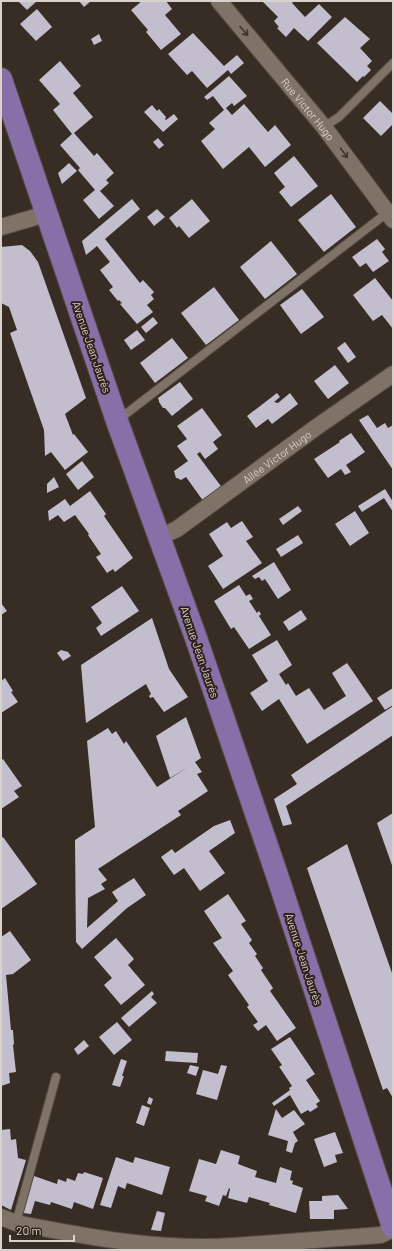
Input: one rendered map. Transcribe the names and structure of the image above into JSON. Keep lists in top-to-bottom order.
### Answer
{
  "streets": {
    "main road": ["Avenue Jean Jaurès"],
    "street": ["Rue Victor Hugo", "Allée Victor Hugo"]
  },
  "crossings": [
    ["Avenue Jean Jaurès", "Allée Victor Hugo"]
  ],
  "one_way": ["Rue Victor Hugo"],
  "scale_bar": "20 m"
}
